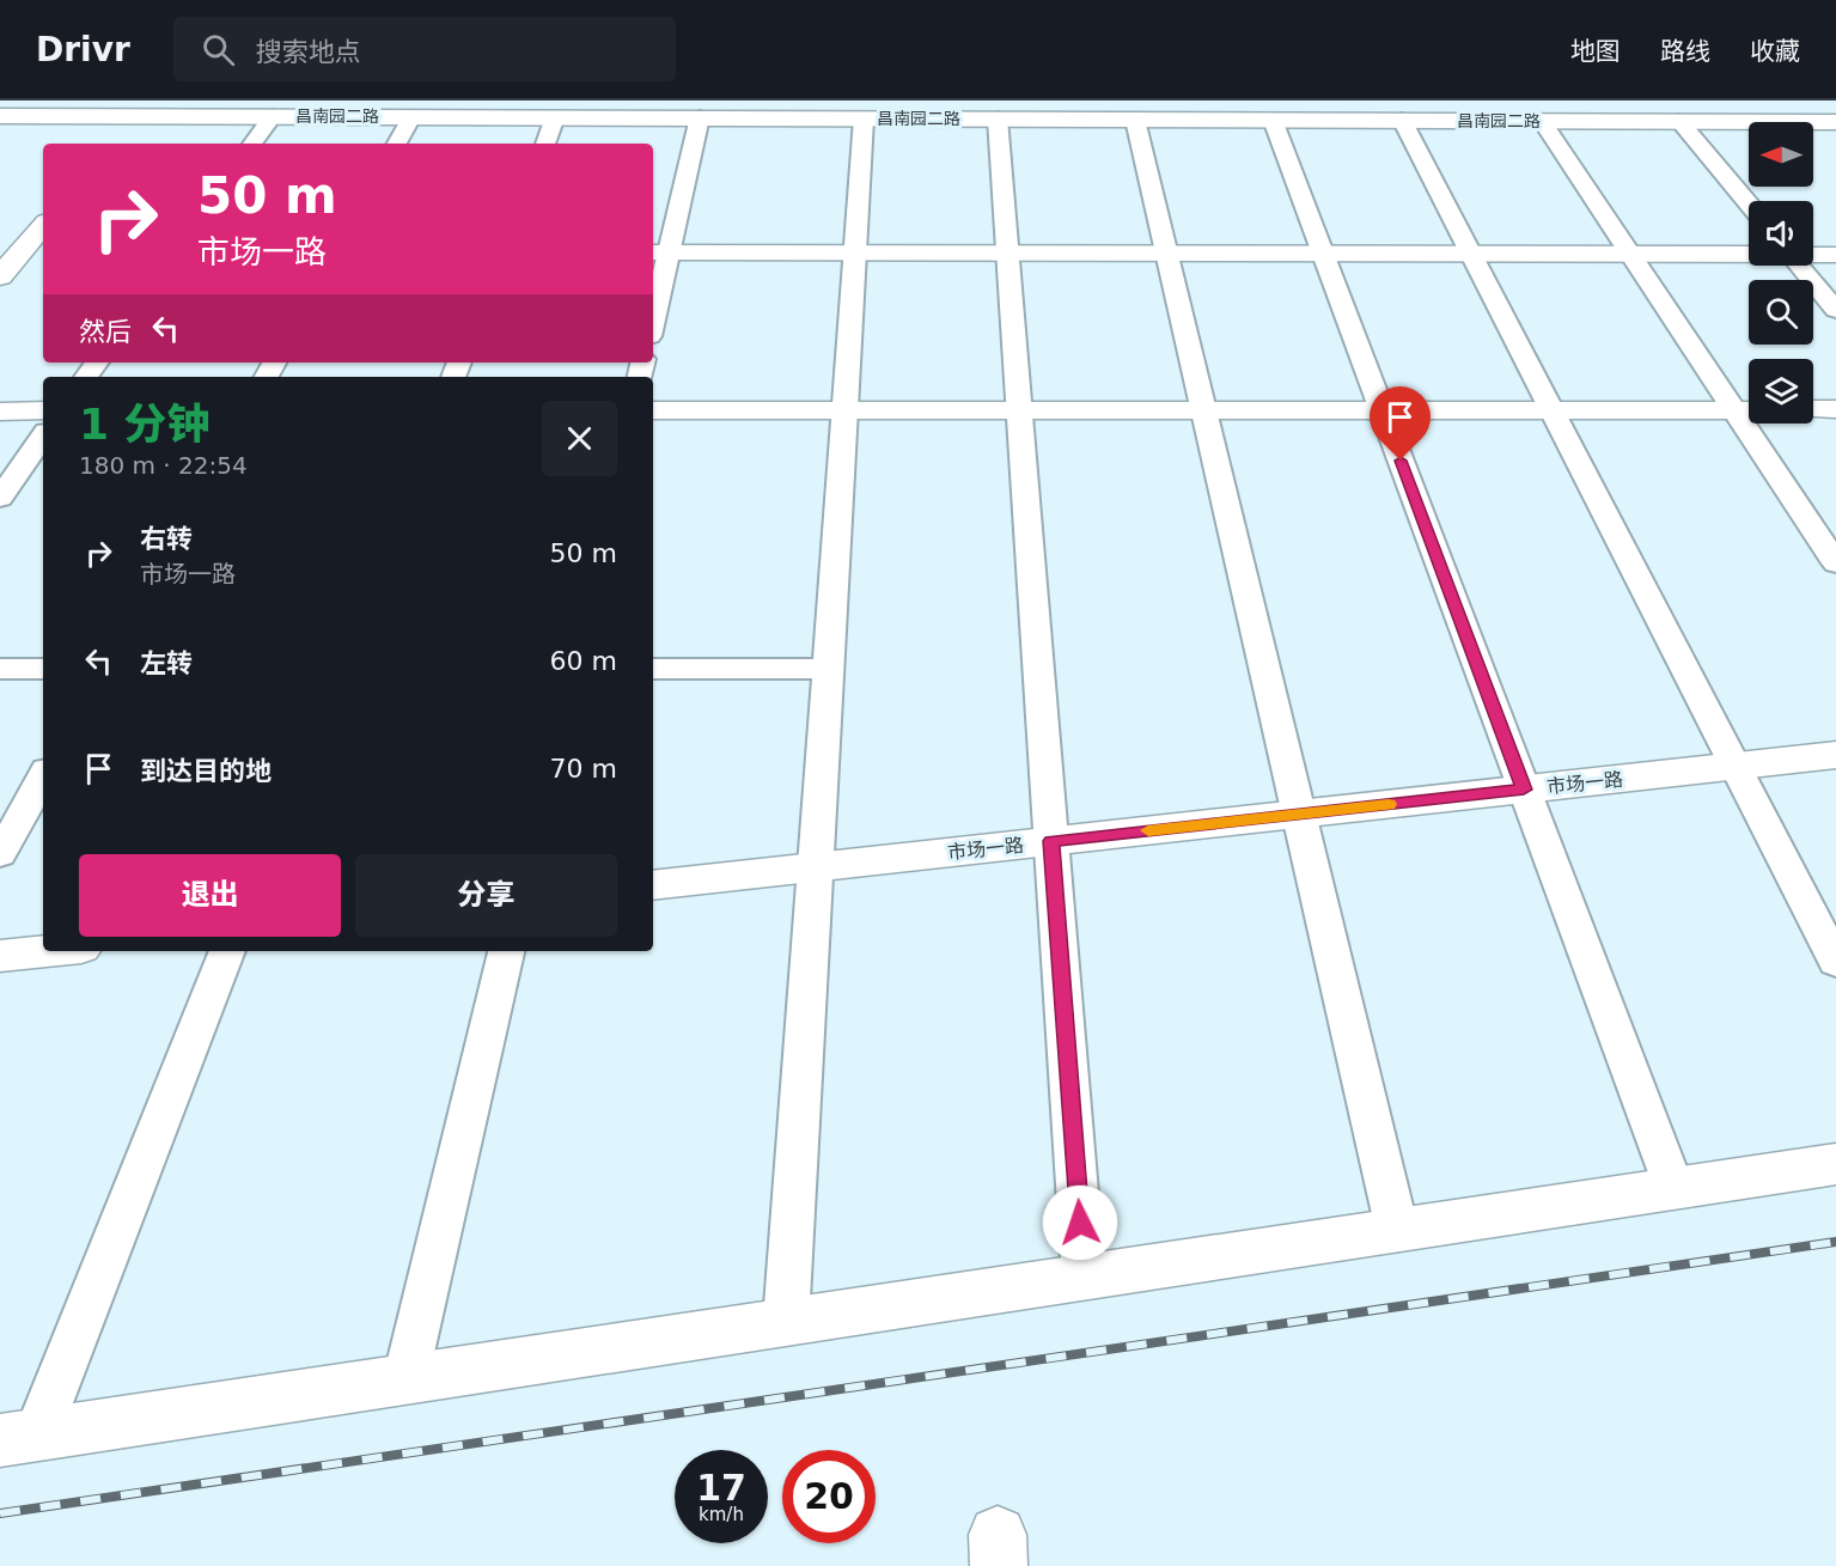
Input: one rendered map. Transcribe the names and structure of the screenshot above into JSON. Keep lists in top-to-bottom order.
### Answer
{
  "streets": {
    "street": ["昌南园二路", "市场一路"]
  },
  "north": "left",
  "page": {
    "header": "Drivr",
    "search": "搜索地点",
    "nav": ["地图", "路线", "收藏"],
    "turn": ["50 m", "市场一路"],
    "then": "然后",
    "heading": ["1 分钟", "180 m · 22:54"],
    "list": [
      {
        "name": "右转",
        "note": "市场一路",
        "value": "50 m"
      },
      {
        "name": "左转",
        "value": "60 m"
      },
      {
        "name": "到达目的地",
        "value": "70 m"
      }
    ],
    "buttons": ["退出", "分享"],
    "speed": "17 km/h",
    "limit": "20"
  }
}
